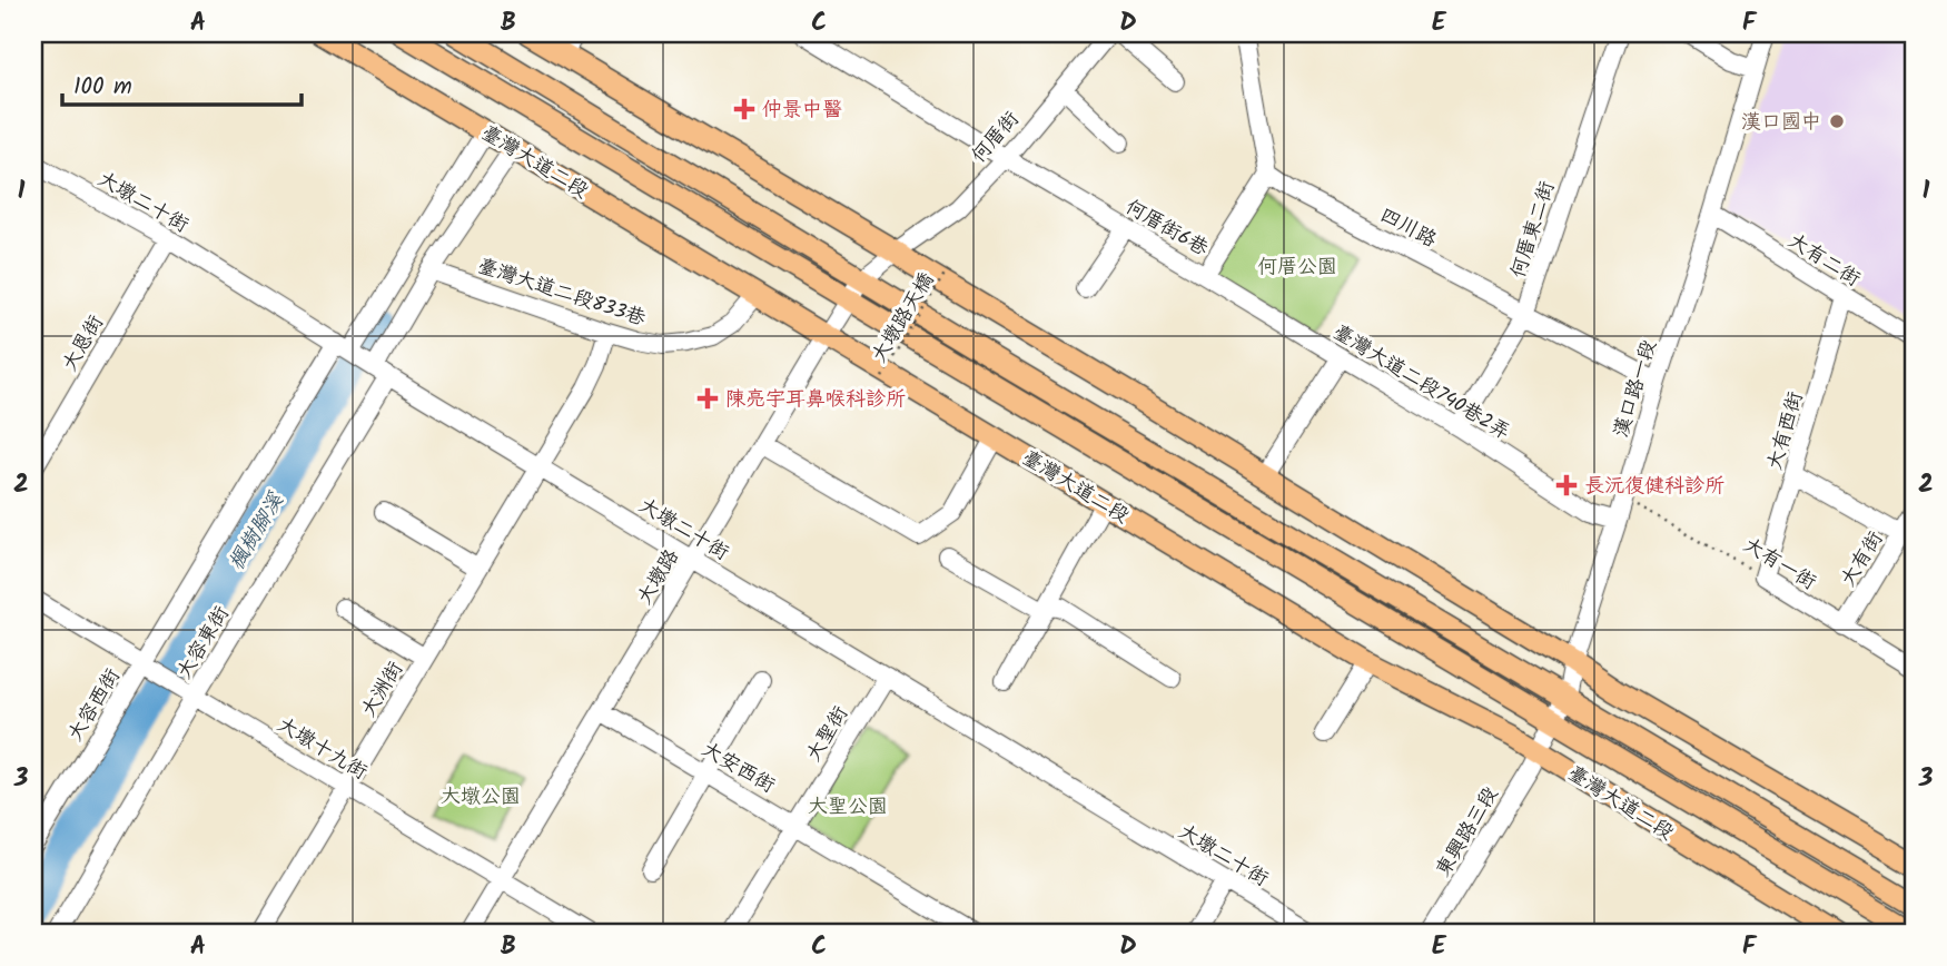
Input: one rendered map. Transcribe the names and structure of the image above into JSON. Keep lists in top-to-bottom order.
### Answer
{
  "streets": {
    "main road": ["臺灣大道二段"],
    "street": [
      "何厝街",
      "大墩二十街",
      "何厝街6巷",
      "四川路",
      "何厝東二街",
      "大有二街",
      "臺灣大道二段833巷",
      "大恩街",
      "臺灣大道二段740巷2弄",
      "漢口路一段",
      "大有西街",
      "大有街",
      "大有一街",
      "大墩路",
      "大容東街",
      "大洲街",
      "大容西街",
      "大聖街",
      "大墩十九街",
      "大安西街",
      "東興路三段"
    ],
    "path": ["大墩路天橋"]
  },
  "crossings": [
    ["何厝街", "何厝街6巷"],
    ["何厝街", "大墩路"],
    ["臺灣大道二段", "臺灣大道二段833巷"],
    ["臺灣大道二段", "漢口路一段"],
    ["臺灣大道二段", "大墩路"],
    ["臺灣大道二段", "大容東街"],
    ["臺灣大道二段", "東興路三段"],
    ["大墩二十街", "大恩街"],
    ["大墩二十街", "大墩路"],
    ["大墩二十街", "大容東街"],
    ["大墩二十街", "大洲街"],
    ["大墩二十街", "大聖街"],
    ["何厝街6巷", "四川路"],
    ["何厝街6巷", "臺灣大道二段740巷2弄"],
    ["四川路", "何厝東二街"],
    ["四川路", "漢口路一段"],
    ["何厝東二街", "臺灣大道二段740巷2弄"],
    ["大有二街", "漢口路一段"],
    ["大有二街", "大有西街"],
    ["臺灣大道二段833巷", "大容東街"],
    ["臺灣大道二段833巷", "大洲街"],
    ["臺灣大道二段740巷2弄", "漢口路一段"],
    ["漢口路一段", "大有一街"],
    ["漢口路一段", "東興路三段"],
    ["大有西街", "大有一街"],
    ["大有街", "大有一街"],
    ["大墩路", "大墩十九街"],
    ["大墩路", "大安西街"],
    ["大容東街", "大容西街"],
    ["大容東街", "大墩十九街"],
    ["大洲街", "大墩十九街"],
    ["大容西街", "大墩十九街"],
    ["大聖街", "大安西街"]
  ],
  "water": ["楓樹腳溪"],
  "parks": ["何厝公園", "大墩公園", "大聖公園"],
  "places": {
    "health": ["仲景中醫", "陳亮宇耳鼻喉科診所", "長沅復健科診所"],
    "other": ["漢口國中"]
  },
  "scale_bar": "100 m",
  "grid": {
    "columns": [
      "A",
      "B",
      "C",
      "D",
      "E",
      "F"
    ],
    "rows": ["1", "2", "3"]
  }
}
